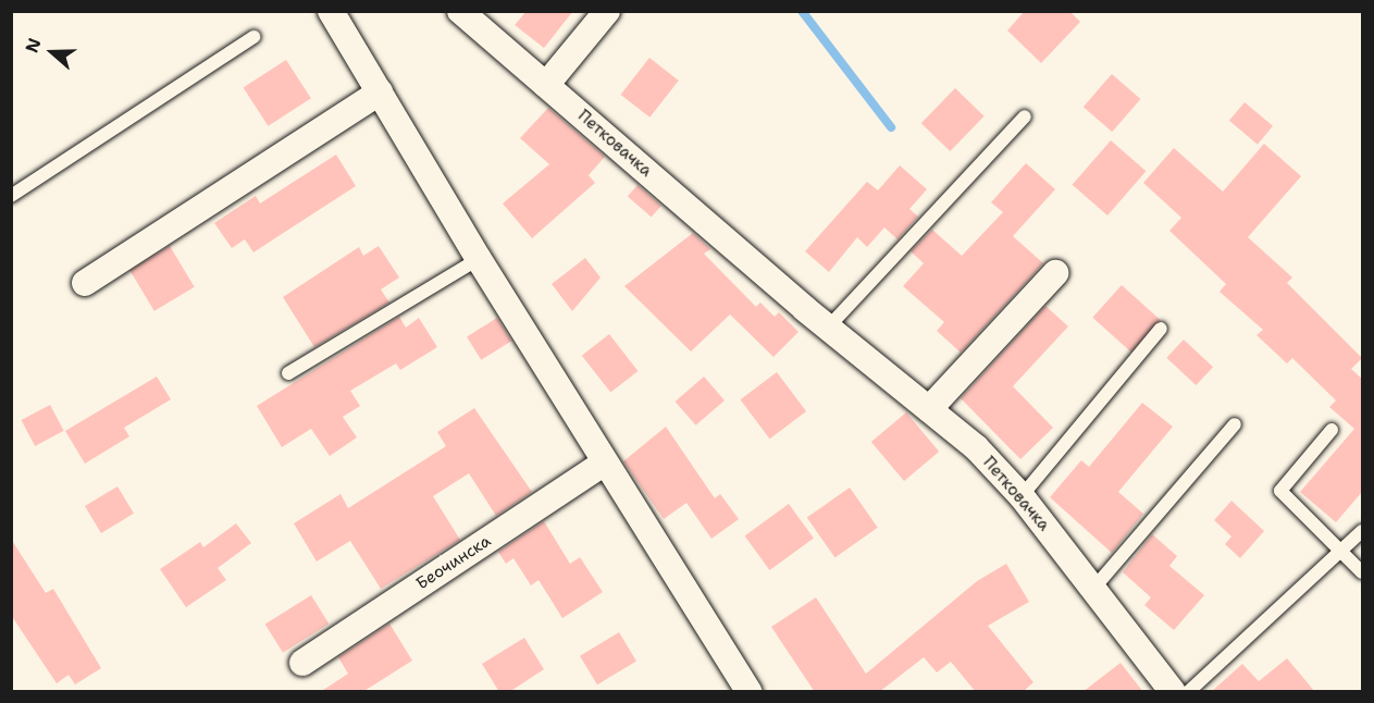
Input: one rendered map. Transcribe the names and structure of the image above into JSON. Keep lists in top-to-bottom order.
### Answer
{
  "streets": {
    "street": ["Петковачка", "Беочинска"]
  },
  "north": "left"
}
